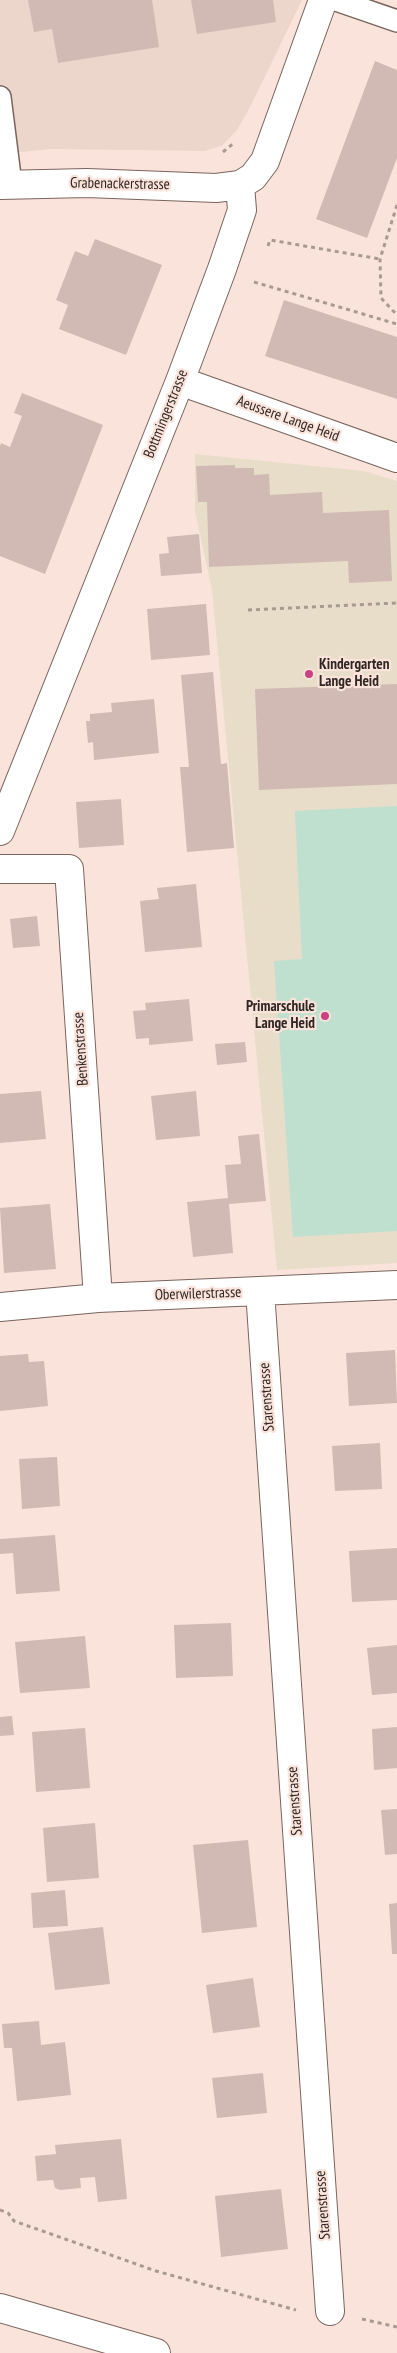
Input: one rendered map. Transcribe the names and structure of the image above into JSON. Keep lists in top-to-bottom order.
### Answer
{
  "streets": {
    "street": [
      "Grabenackerstrasse",
      "Bottmingerstrasse",
      "Aeussere Lange Heid",
      "Benkenstrasse",
      "Oberwilerstrasse",
      "Starenstrasse"
    ]
  },
  "crossings": [
    ["Grabenackerstrasse", "Bottmingerstrasse"],
    ["Bottmingerstrasse", "Aeussere Lange Heid"],
    ["Benkenstrasse", "Oberwilerstrasse"],
    ["Oberwilerstrasse", "Starenstrasse"]
  ],
  "places": ["Kindergarten Lange Heid", "Primarschule Lange Heid"]
}
